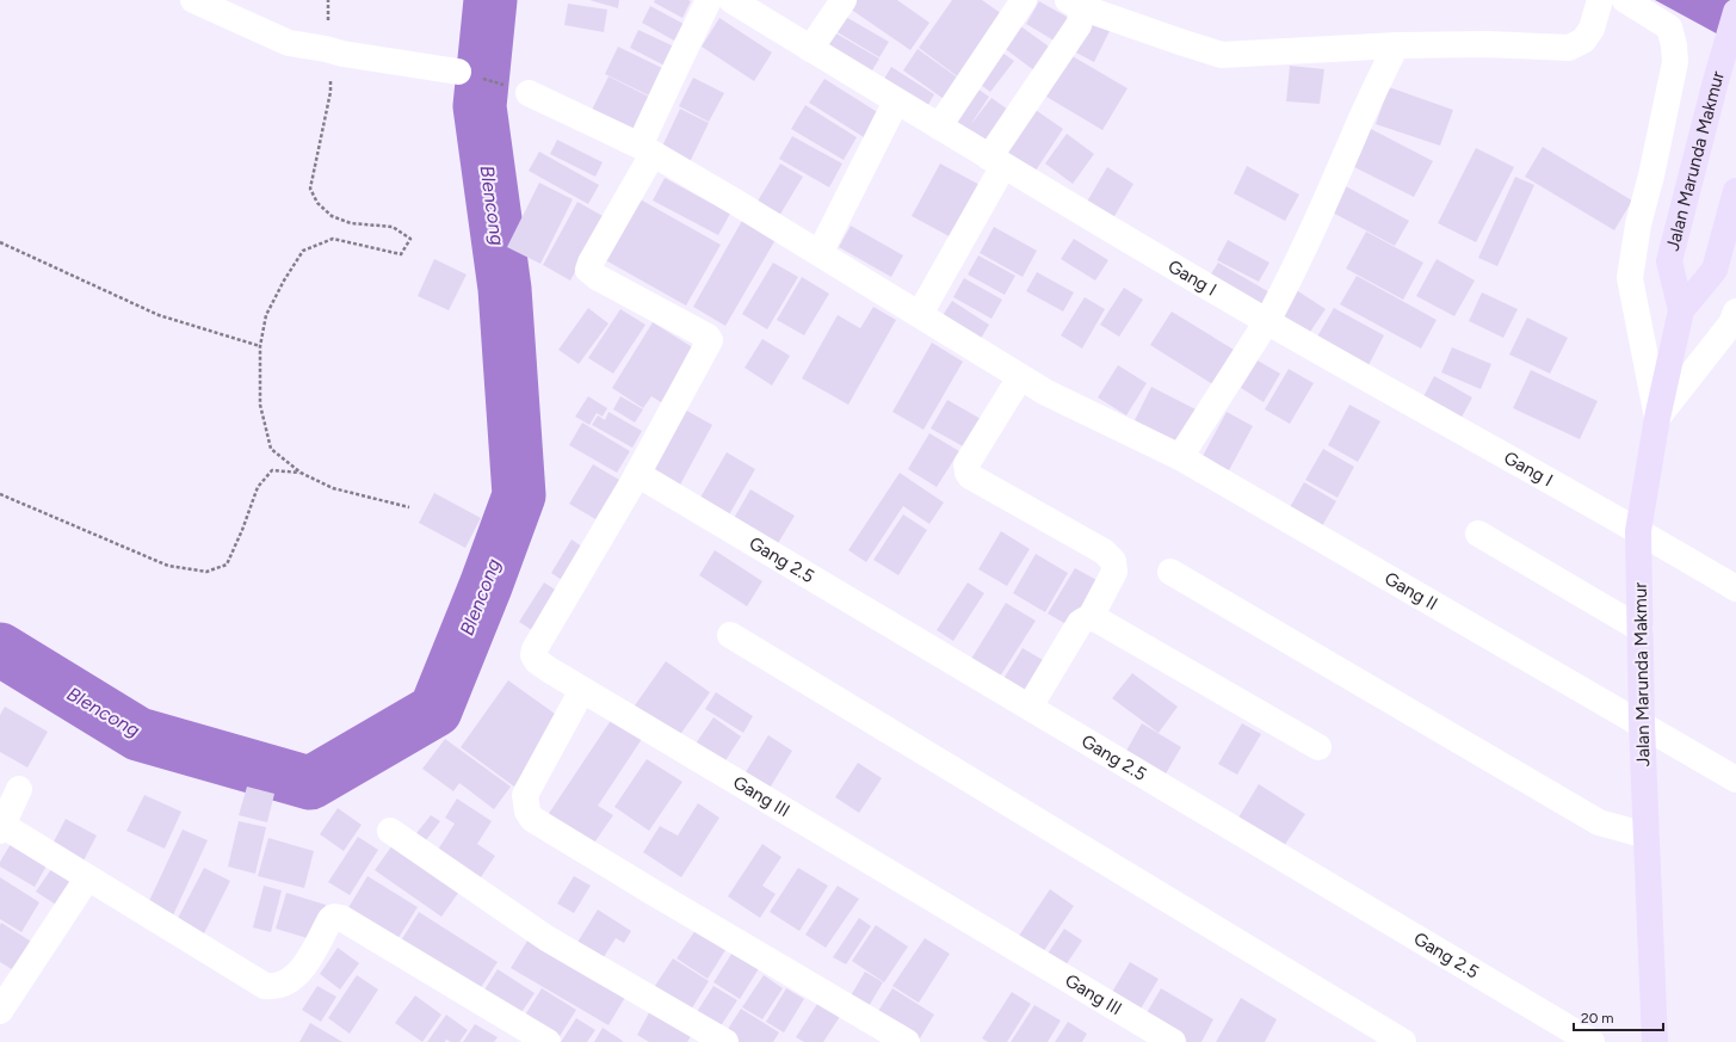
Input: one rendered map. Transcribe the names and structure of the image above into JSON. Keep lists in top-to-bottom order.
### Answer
{
  "streets": {
    "main road": ["Jalan Marunda Makmur"],
    "street": [
      "Gang I",
      "Gang 2.5",
      "Gang II",
      "Gang III"
    ]
  },
  "crossings": [
    ["Jalan Marunda Makmur", "Gang I"],
    ["Jalan Marunda Makmur", "Gang II"],
    ["Gang 2.5", "Gang III"],
    ["Gang II", "Gang III"]
  ],
  "water": ["Blencong"],
  "scale_bar": "20 m"
}
